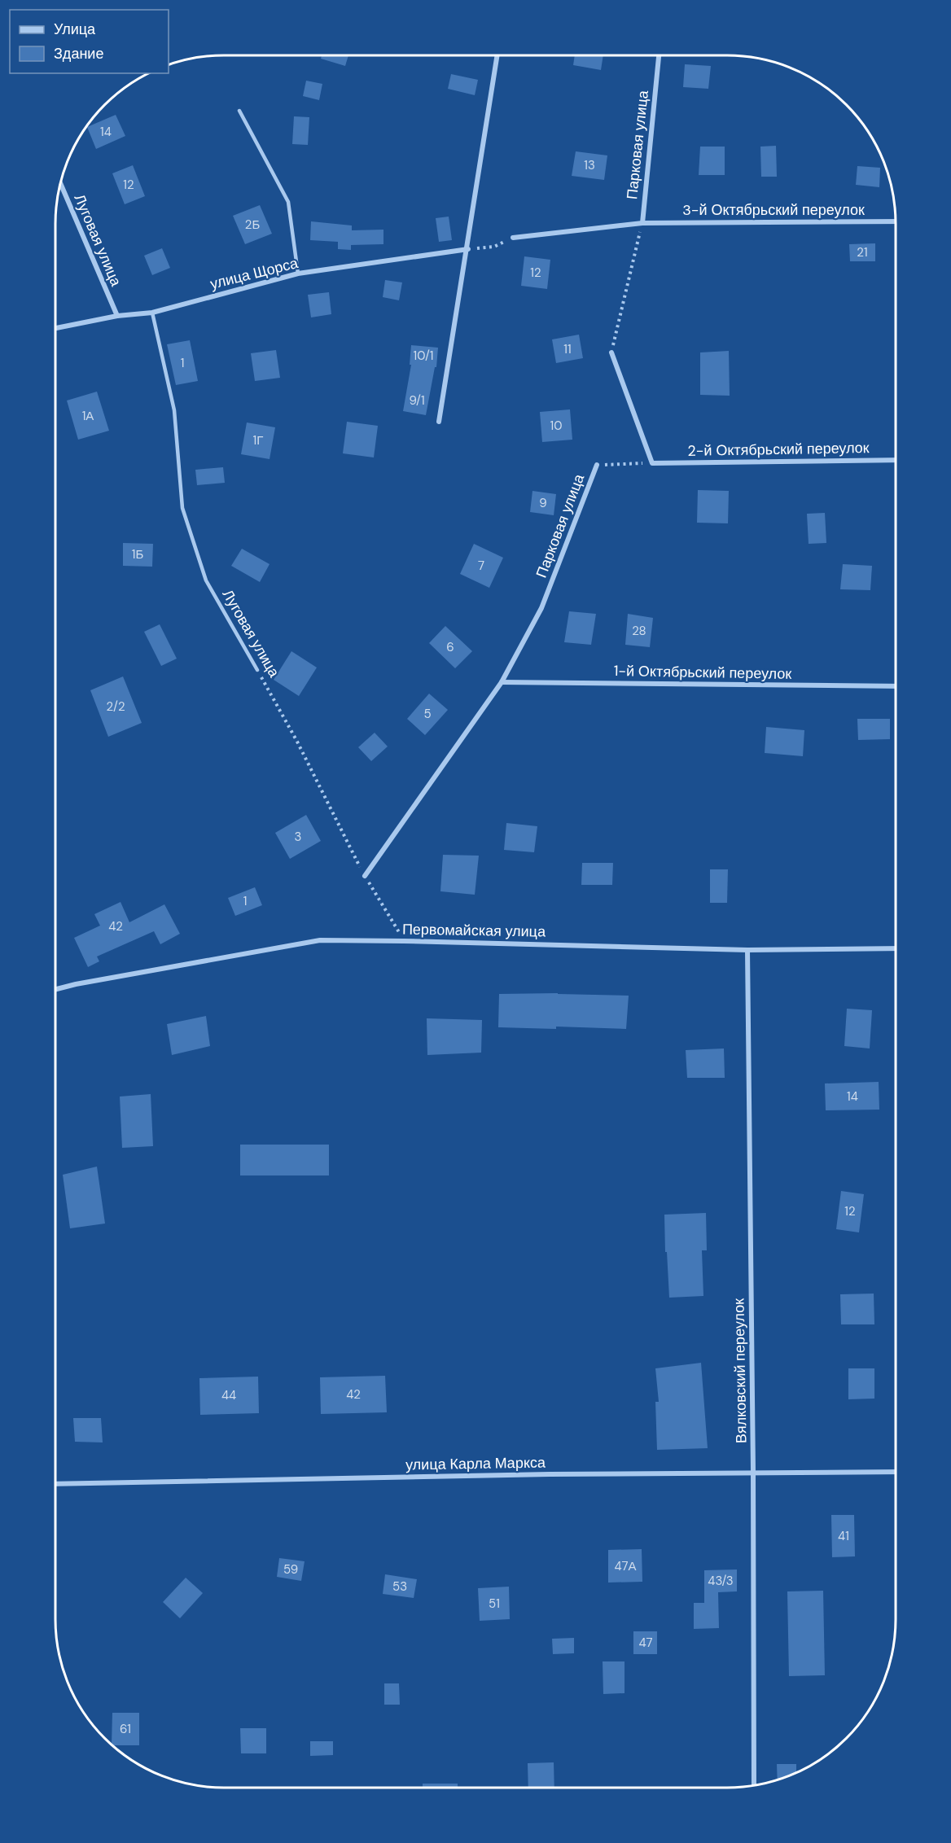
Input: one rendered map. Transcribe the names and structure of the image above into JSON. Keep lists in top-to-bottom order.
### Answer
{
  "streets": {
    "street": [
      "Парковая улица",
      "3-й Октябрьский переулок",
      "Луговая улица",
      "улица Щорса",
      "2-й Октябрьский переулок",
      "1-й Октябрьский переулок",
      "Первомайская улица",
      "Вялковский переулок",
      "улица Карла Маркса"
    ]
  },
  "crossings": [
    ["Парковая улица", "3-й Октябрьский переулок"],
    ["Парковая улица", "Луговая улица"],
    ["Парковая улица", "2-й Октябрьский переулок"],
    ["Парковая улица", "1-й Октябрьский переулок"],
    ["Луговая улица", "улица Щорса"],
    ["Луговая улица", "Первомайская улица"],
    ["Первомайская улица", "Вялковский переулок"],
    ["Вялковский переулок", "улица Карла Маркса"]
  ],
  "house_numbers": [
    "14",
    "13",
    "12",
    "2Б",
    "21",
    "12",
    "11",
    "10/1",
    "1",
    "9/1",
    "1А",
    "10",
    "1Г",
    "9",
    "1Б",
    "7",
    "28",
    "6",
    "2/2",
    "5",
    "3",
    "1",
    "42",
    "14",
    "12",
    "42",
    "44",
    "41",
    "47А",
    "59",
    "43/3",
    "53",
    "51",
    "47",
    "61"
  ],
  "legend": ["Улица", "Здание"]
}
